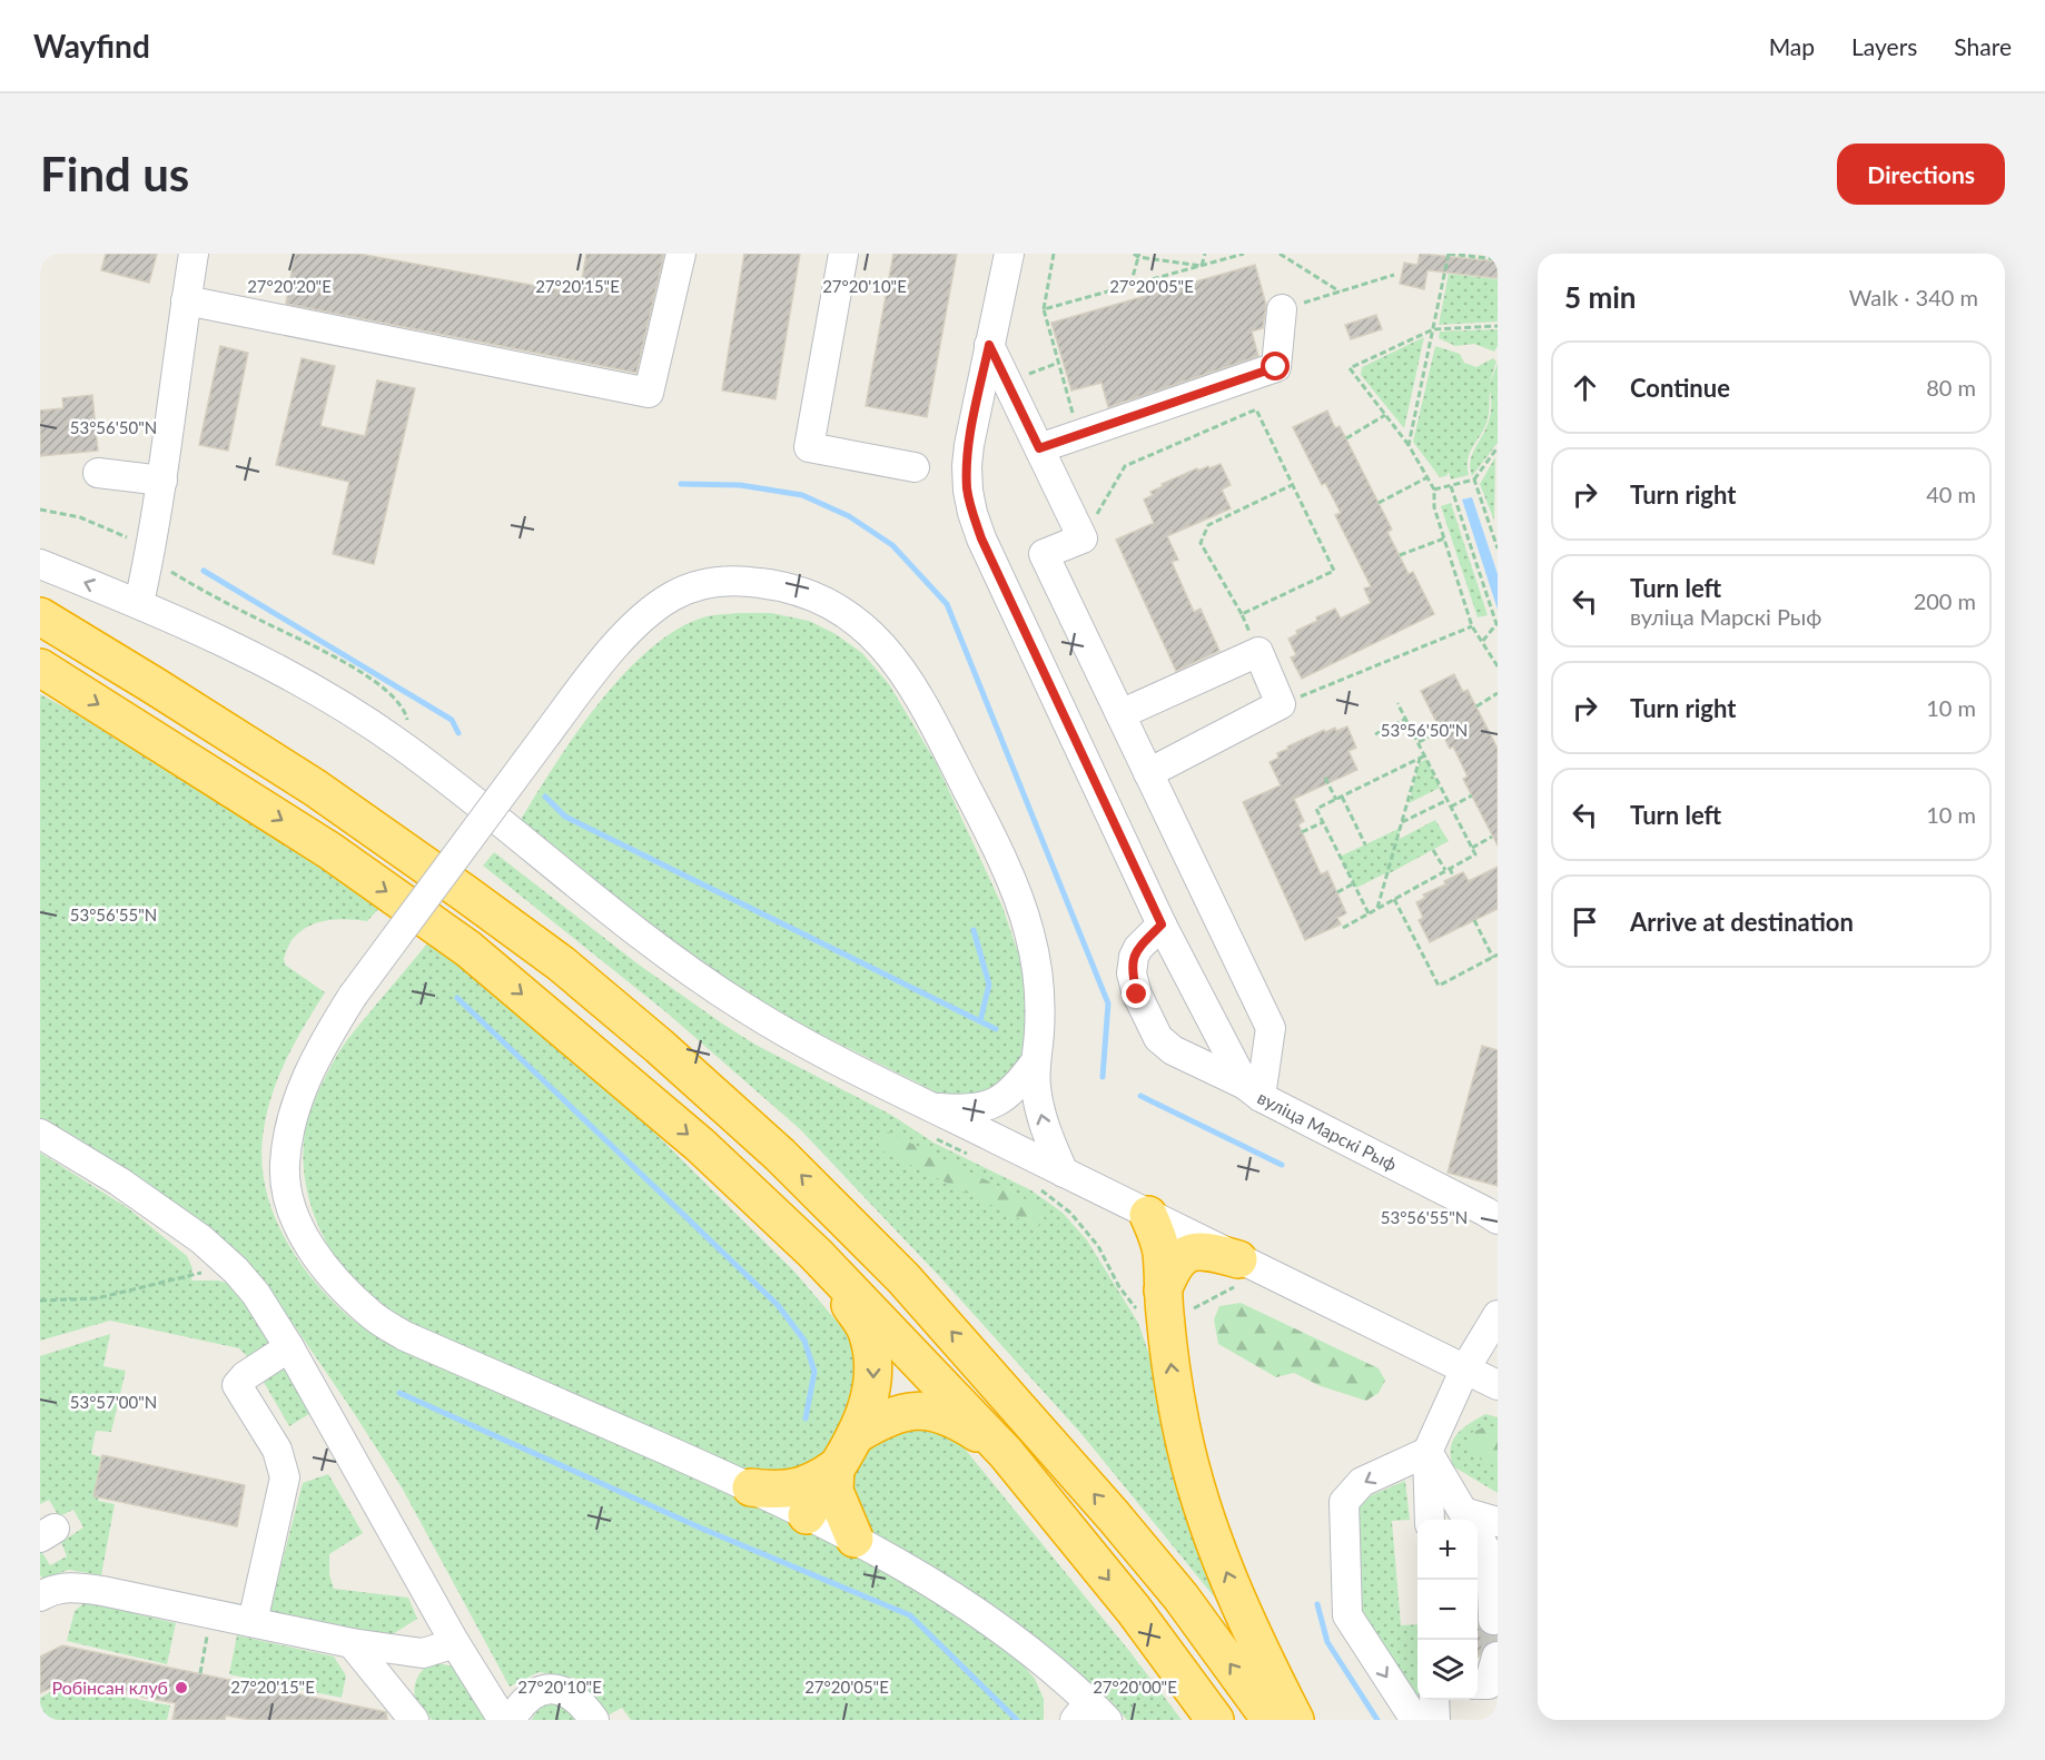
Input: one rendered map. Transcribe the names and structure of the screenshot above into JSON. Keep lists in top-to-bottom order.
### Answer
{
  "streets": {
    "street": ["вуліца Марскі Рыф"]
  },
  "places": ["Робінсан клуб"],
  "page": {
    "header": "Wayfind",
    "nav": ["Map", "Layers", "Share"],
    "buttons": "Directions",
    "title": "Find us",
    "heading": ["5 min", "Walk · 340 m"],
    "list": [
      ["Continue", "80 m"],
      ["Turn right", "40 m"],
      ["Turn left", "вуліца Марскі Рыф", "200 m"],
      ["Turn right", "10 m"],
      ["Turn left", "10 m"],
      "Arrive at destination"
    ],
    "map_buttons": ["+", "−"]
  },
  "coordinates": [
    "27°20'20\"E",
    "27°20'15\"E",
    "27°20'10\"E",
    "27°20'05\"E",
    "53°56'50\"N",
    "53°56'55\"N",
    "53°57'00\"N",
    "27°20'00\"E"
  ]
}
